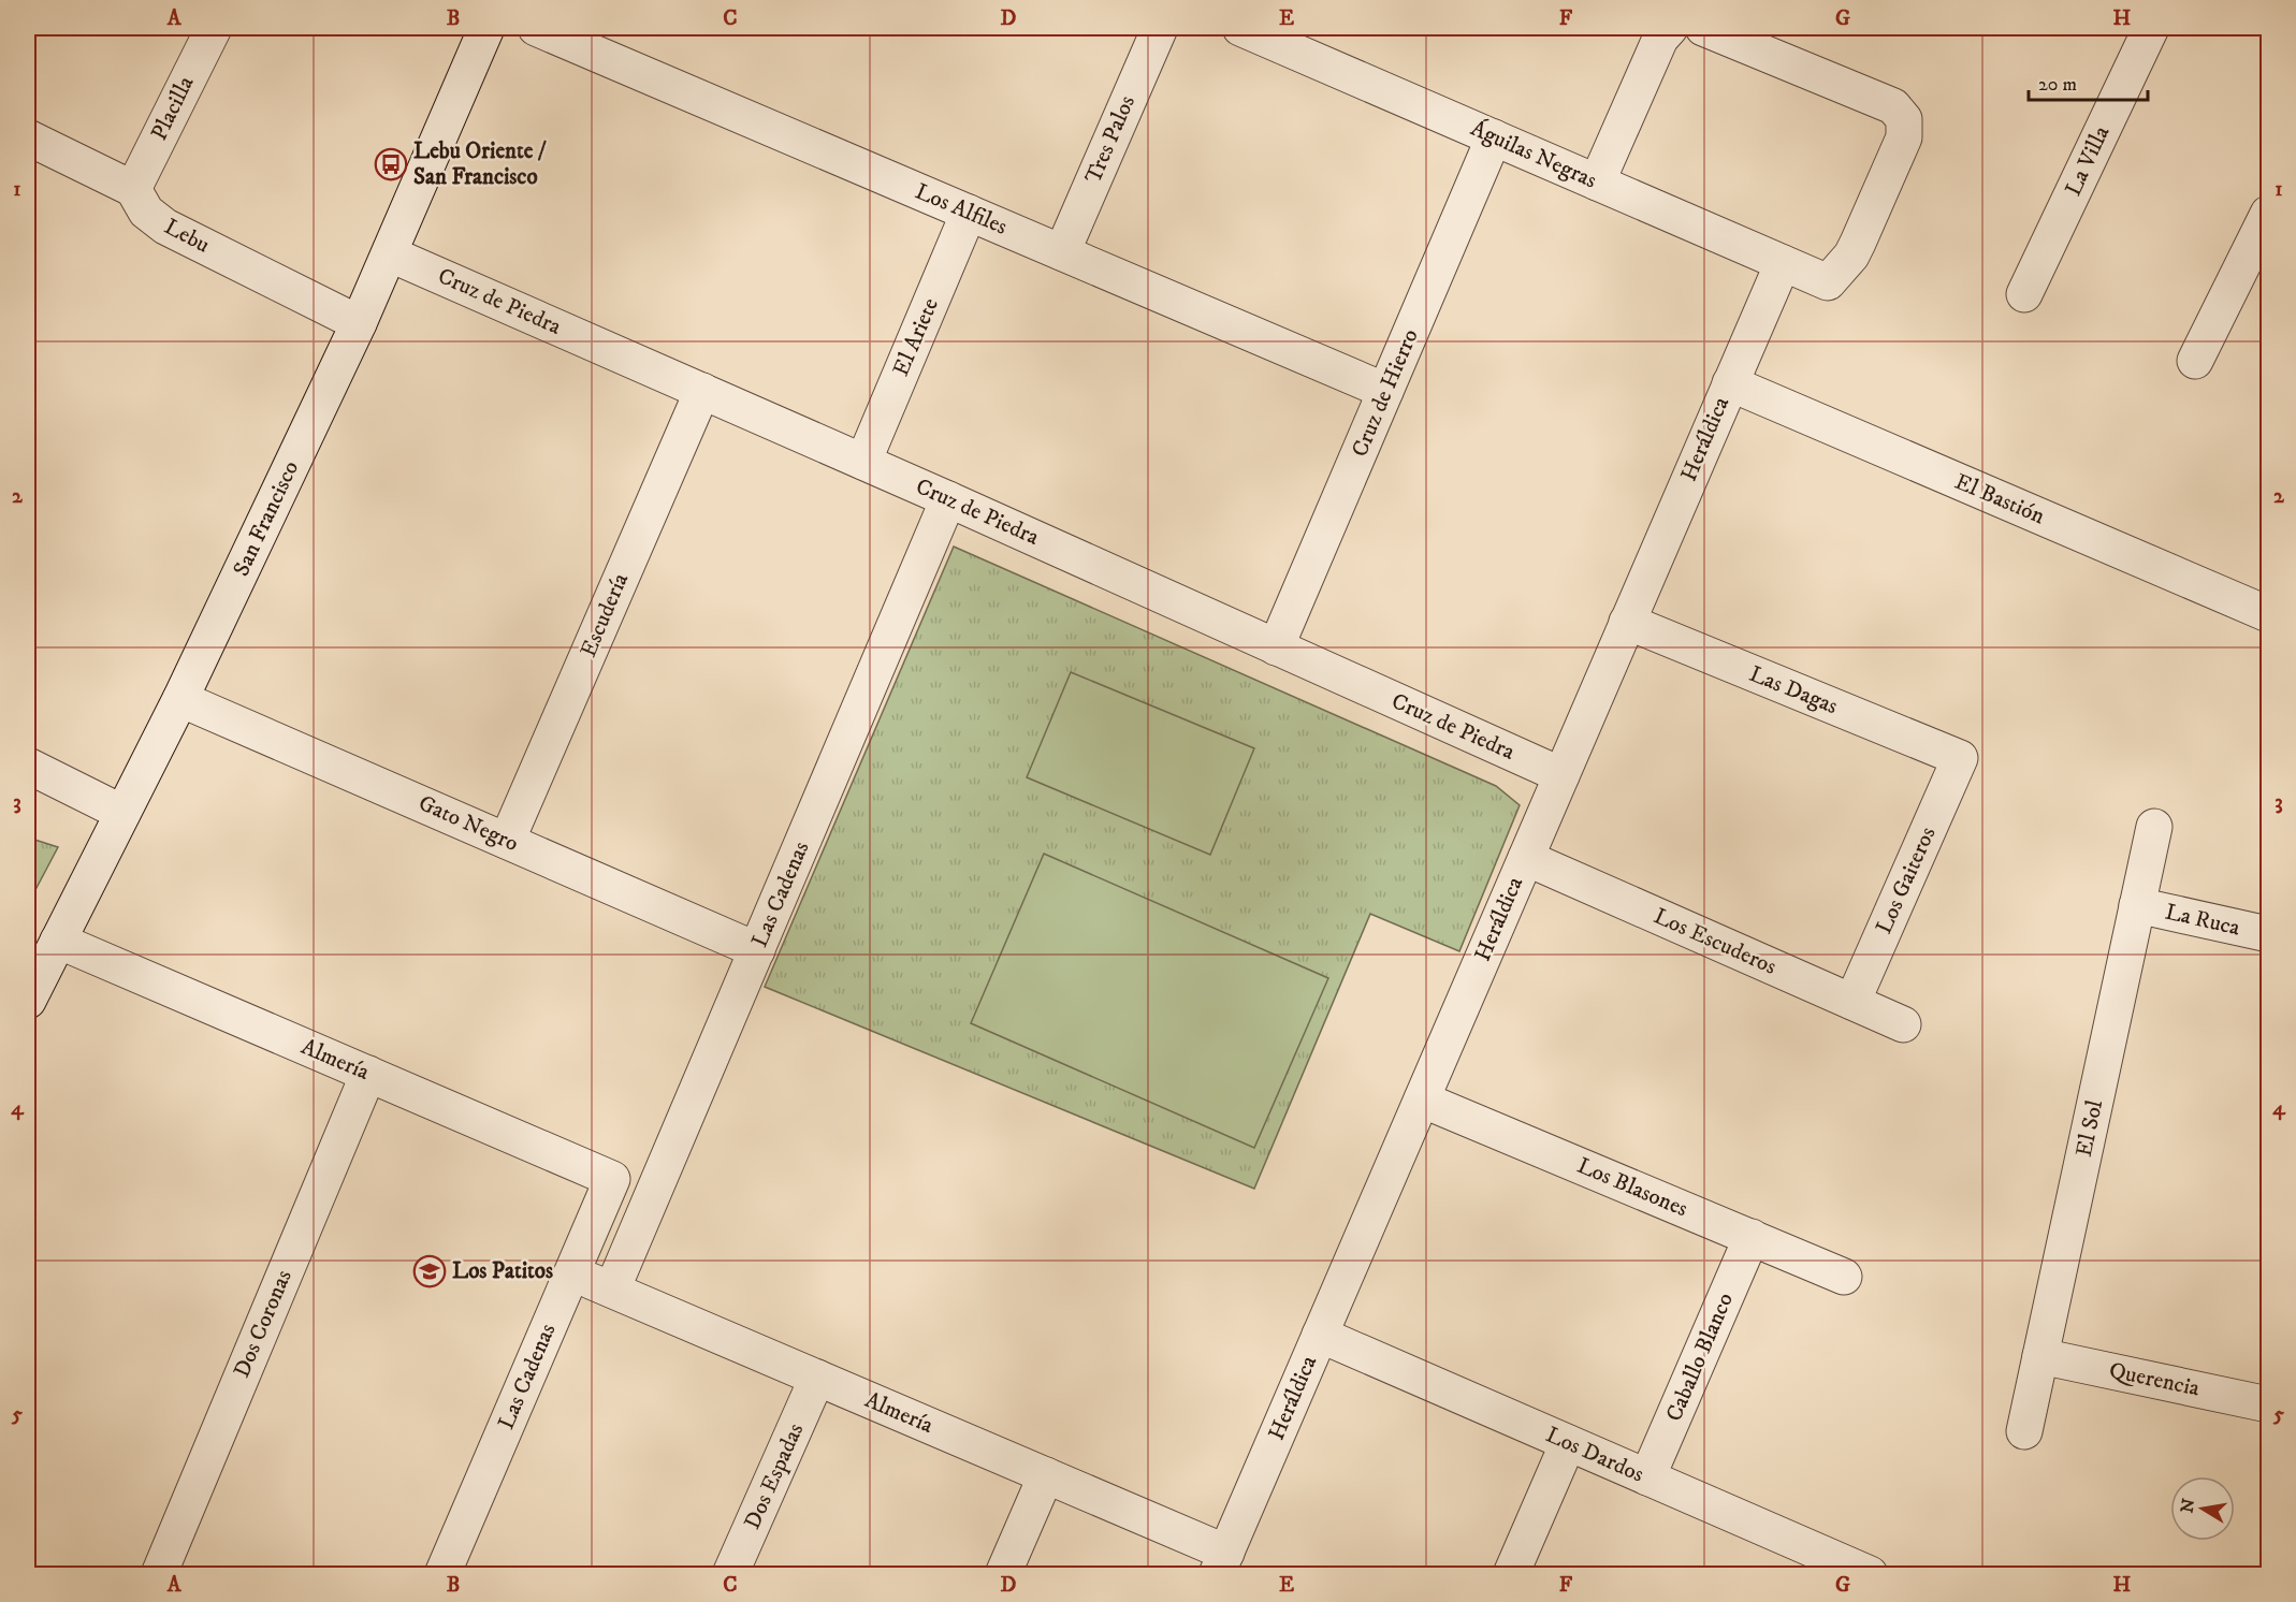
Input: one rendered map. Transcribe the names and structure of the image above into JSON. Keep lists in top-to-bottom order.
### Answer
{
  "streets": {
    "street": [
      "Placilla",
      "Tres Palos",
      "Águilas Negras",
      "La Villa",
      "Los Alfiles",
      "Lebu",
      "Cruz de Piedra",
      "El Ariete",
      "Cruz de Hierro",
      "Heráldica",
      "El Bastión",
      "San Francisco",
      "Escudería",
      "Las Dagas",
      "Gato Negro",
      "Los Gaiteros",
      "Las Cadenas",
      "La Ruca",
      "Los Escuderos",
      "Almería",
      "El Sol",
      "Los Blasones",
      "Dos Coronas",
      "Caballo Blanco",
      "Querencia",
      "Los Dardos",
      "Dos Espadas"
    ]
  },
  "crossings": [
    ["Placilla", "Lebu"],
    ["Tres Palos", "Los Alfiles"],
    ["Águilas Negras", "Cruz de Hierro"],
    ["Águilas Negras", "Heráldica"],
    ["Los Alfiles", "El Ariete"],
    ["Los Alfiles", "Cruz de Hierro"],
    ["Lebu", "San Francisco"],
    ["Cruz de Piedra", "El Ariete"],
    ["Cruz de Piedra", "Cruz de Hierro"],
    ["Cruz de Piedra", "Heráldica"],
    ["Cruz de Piedra", "San Francisco"],
    ["Cruz de Piedra", "Escudería"],
    ["Cruz de Piedra", "Las Cadenas"],
    ["Heráldica", "El Bastión"],
    ["Heráldica", "Las Dagas"],
    ["Heráldica", "Los Escuderos"],
    ["Heráldica", "Almería"],
    ["Heráldica", "Los Blasones"],
    ["Heráldica", "Los Dardos"],
    ["San Francisco", "Gato Negro"],
    ["San Francisco", "Almería"],
    ["Escudería", "Gato Negro"],
    ["Las Dagas", "Los Gaiteros"],
    ["Gato Negro", "Las Cadenas"],
    ["Los Gaiteros", "Los Escuderos"],
    ["Las Cadenas", "Almería"],
    ["La Ruca", "El Sol"],
    ["Almería", "Dos Coronas"],
    ["Almería", "Dos Espadas"],
    ["El Sol", "Querencia"],
    ["Los Blasones", "Caballo Blanco"],
    ["Caballo Blanco", "Los Dardos"]
  ],
  "places": {
    "bus stop": ["Lebu Oriente / San Francisco"],
    "school or university": ["Los Patitos"]
  },
  "scale_bar": "20 m",
  "north": "left",
  "grid": {
    "columns": [
      "A",
      "B",
      "C",
      "D",
      "E",
      "F",
      "G",
      "H"
    ],
    "rows": [
      "1",
      "2",
      "3",
      "4",
      "5"
    ]
  }
}
